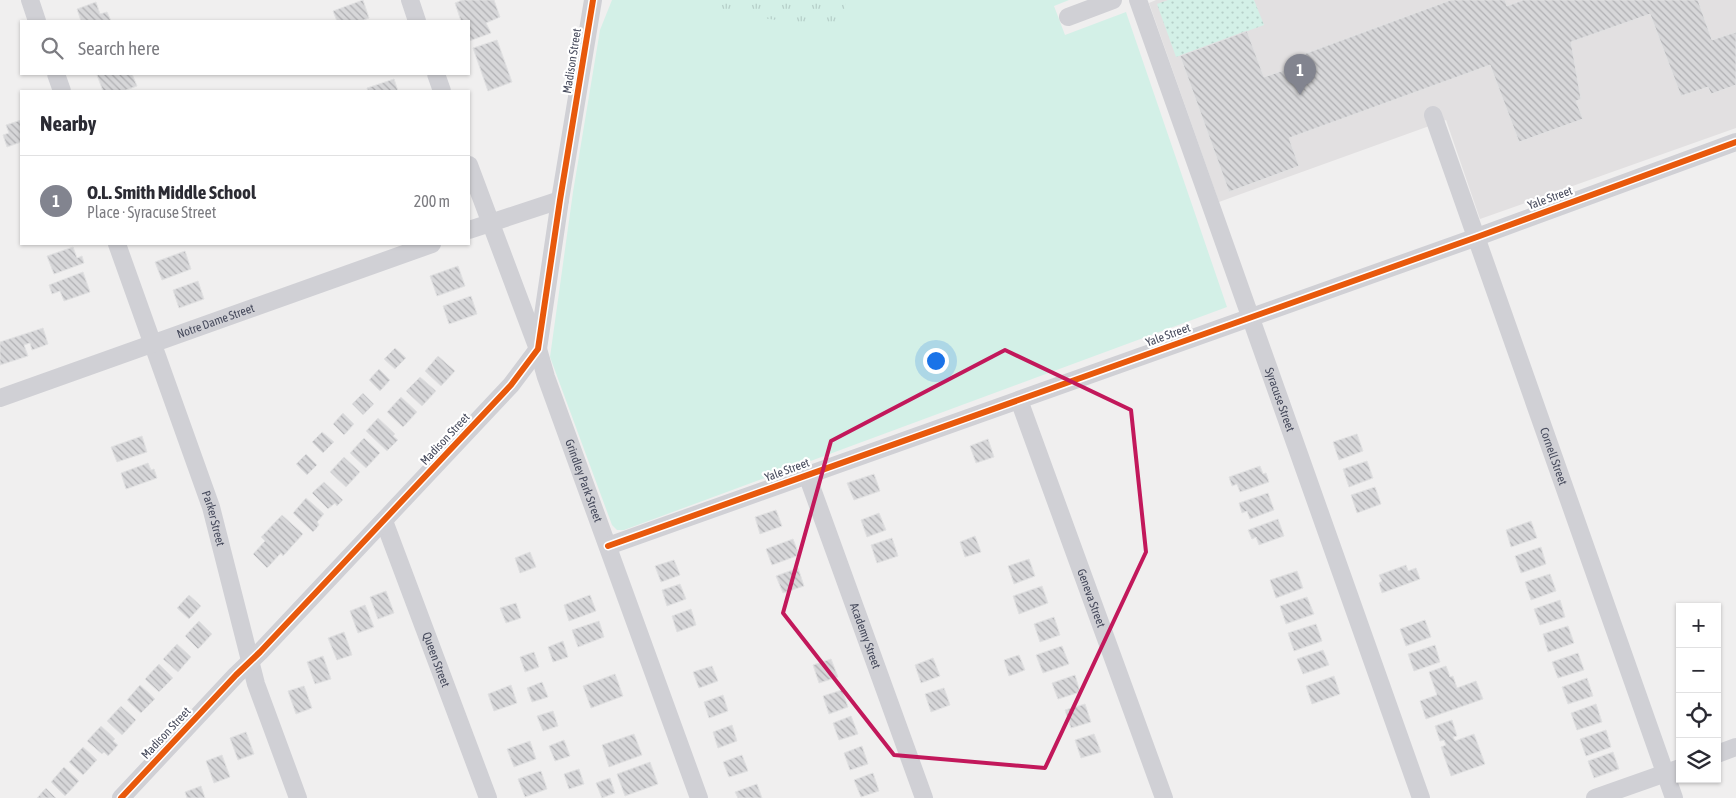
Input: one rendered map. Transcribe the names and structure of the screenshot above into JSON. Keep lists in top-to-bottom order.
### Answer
{
  "streets": {
    "street": [
      "Madison Street",
      "Yale Street",
      "Notre Dame Street",
      "Syracuse Street",
      "Cornell Street",
      "Grindley Park Street",
      "Parker Street",
      "Geneva Street",
      "Academy Street",
      "Queen Street"
    ]
  },
  "crossings": [
    ["Madison Street", "Grindley Park Street"],
    ["Madison Street", "Parker Street"],
    ["Madison Street", "Queen Street"],
    ["Yale Street", "Syracuse Street"],
    ["Yale Street", "Cornell Street"],
    ["Yale Street", "Grindley Park Street"],
    ["Yale Street", "Geneva Street"],
    ["Yale Street", "Academy Street"],
    ["Notre Dame Street", "Parker Street"]
  ],
  "page": {
    "search": "Search here",
    "pins": "1",
    "heading": "Nearby",
    "list": [
      {
        "mark": "1",
        "name": "O.L. Smith Middle School",
        "note": "Place · Syracuse Street",
        "value": "200 m"
      }
    ],
    "map_buttons": ["+", "−"]
  }
}
